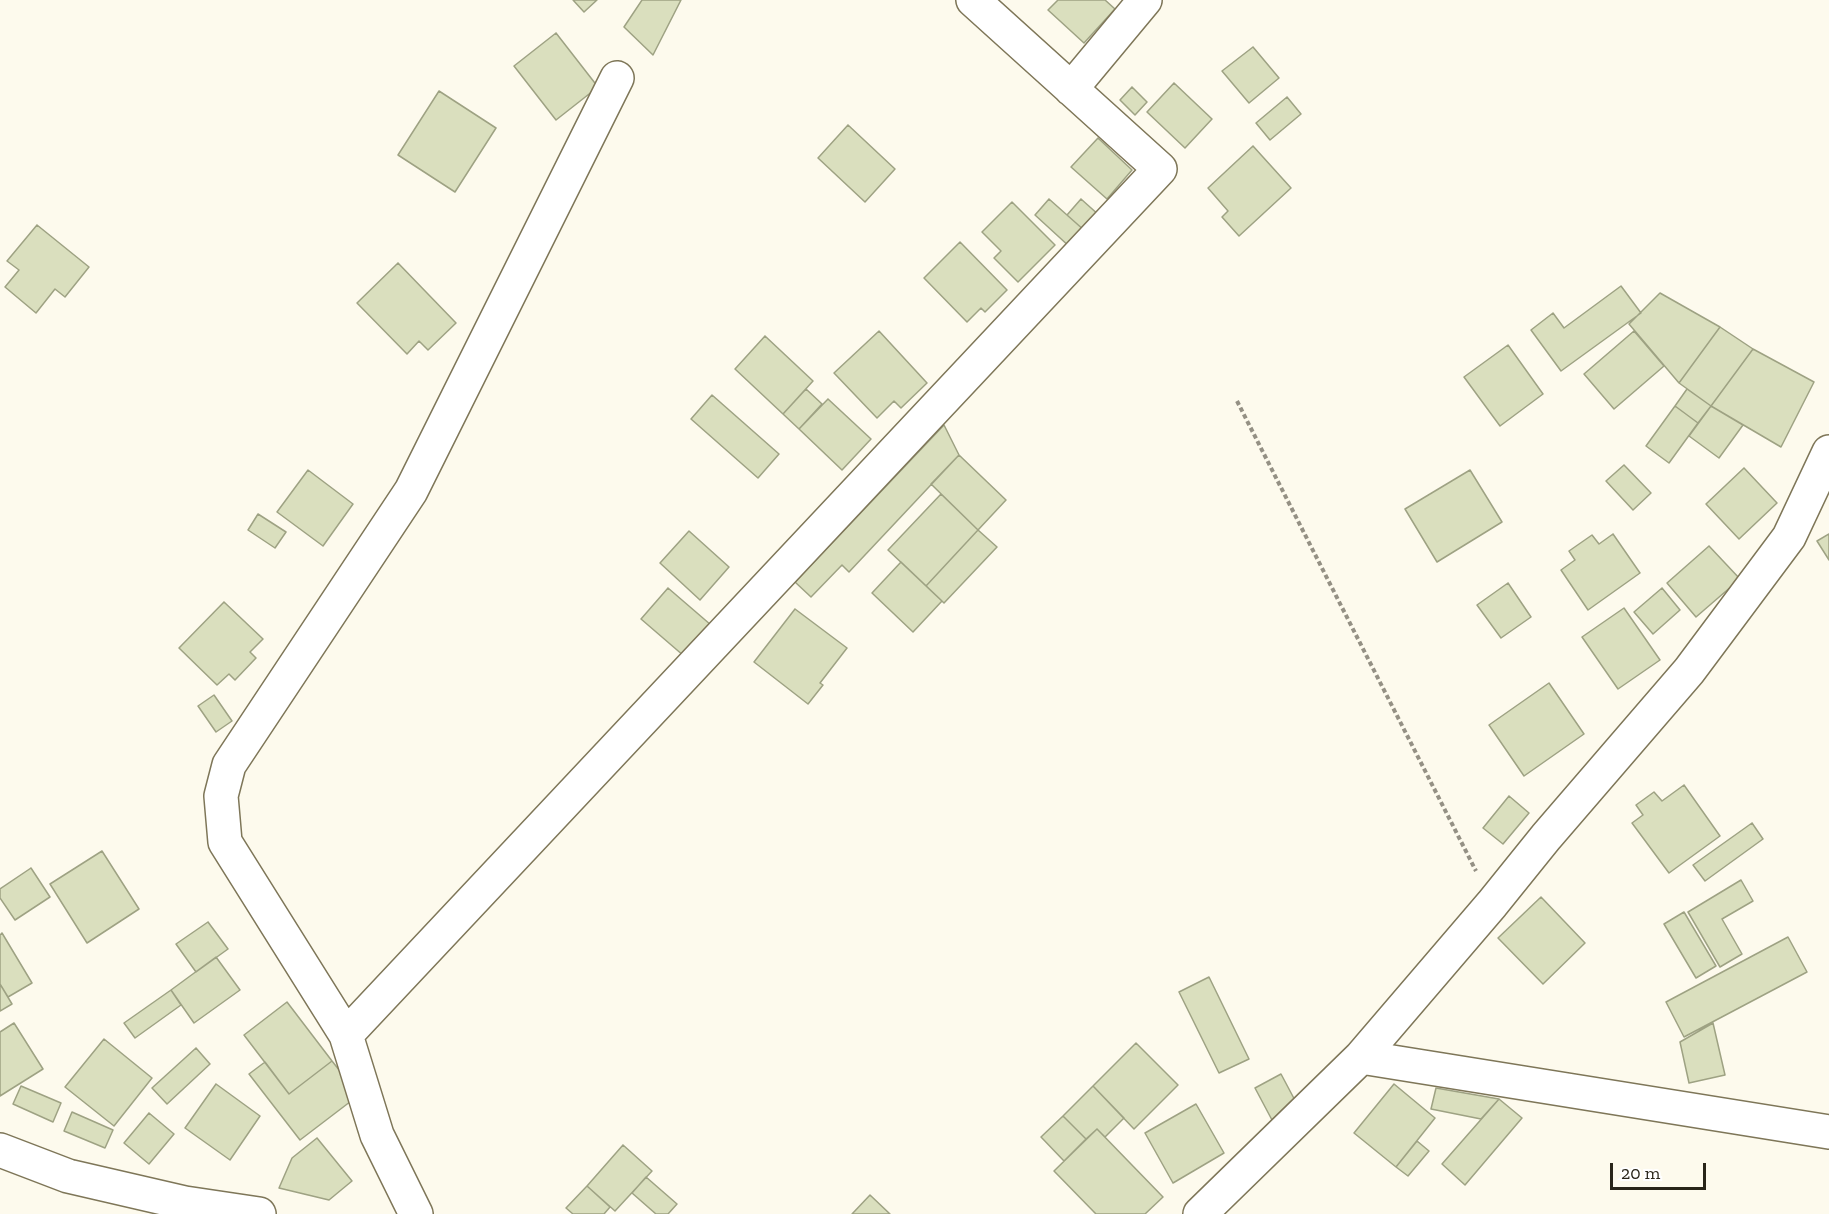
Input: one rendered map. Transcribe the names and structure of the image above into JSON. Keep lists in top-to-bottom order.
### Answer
{
  "scale_bar": "20 m"
}
